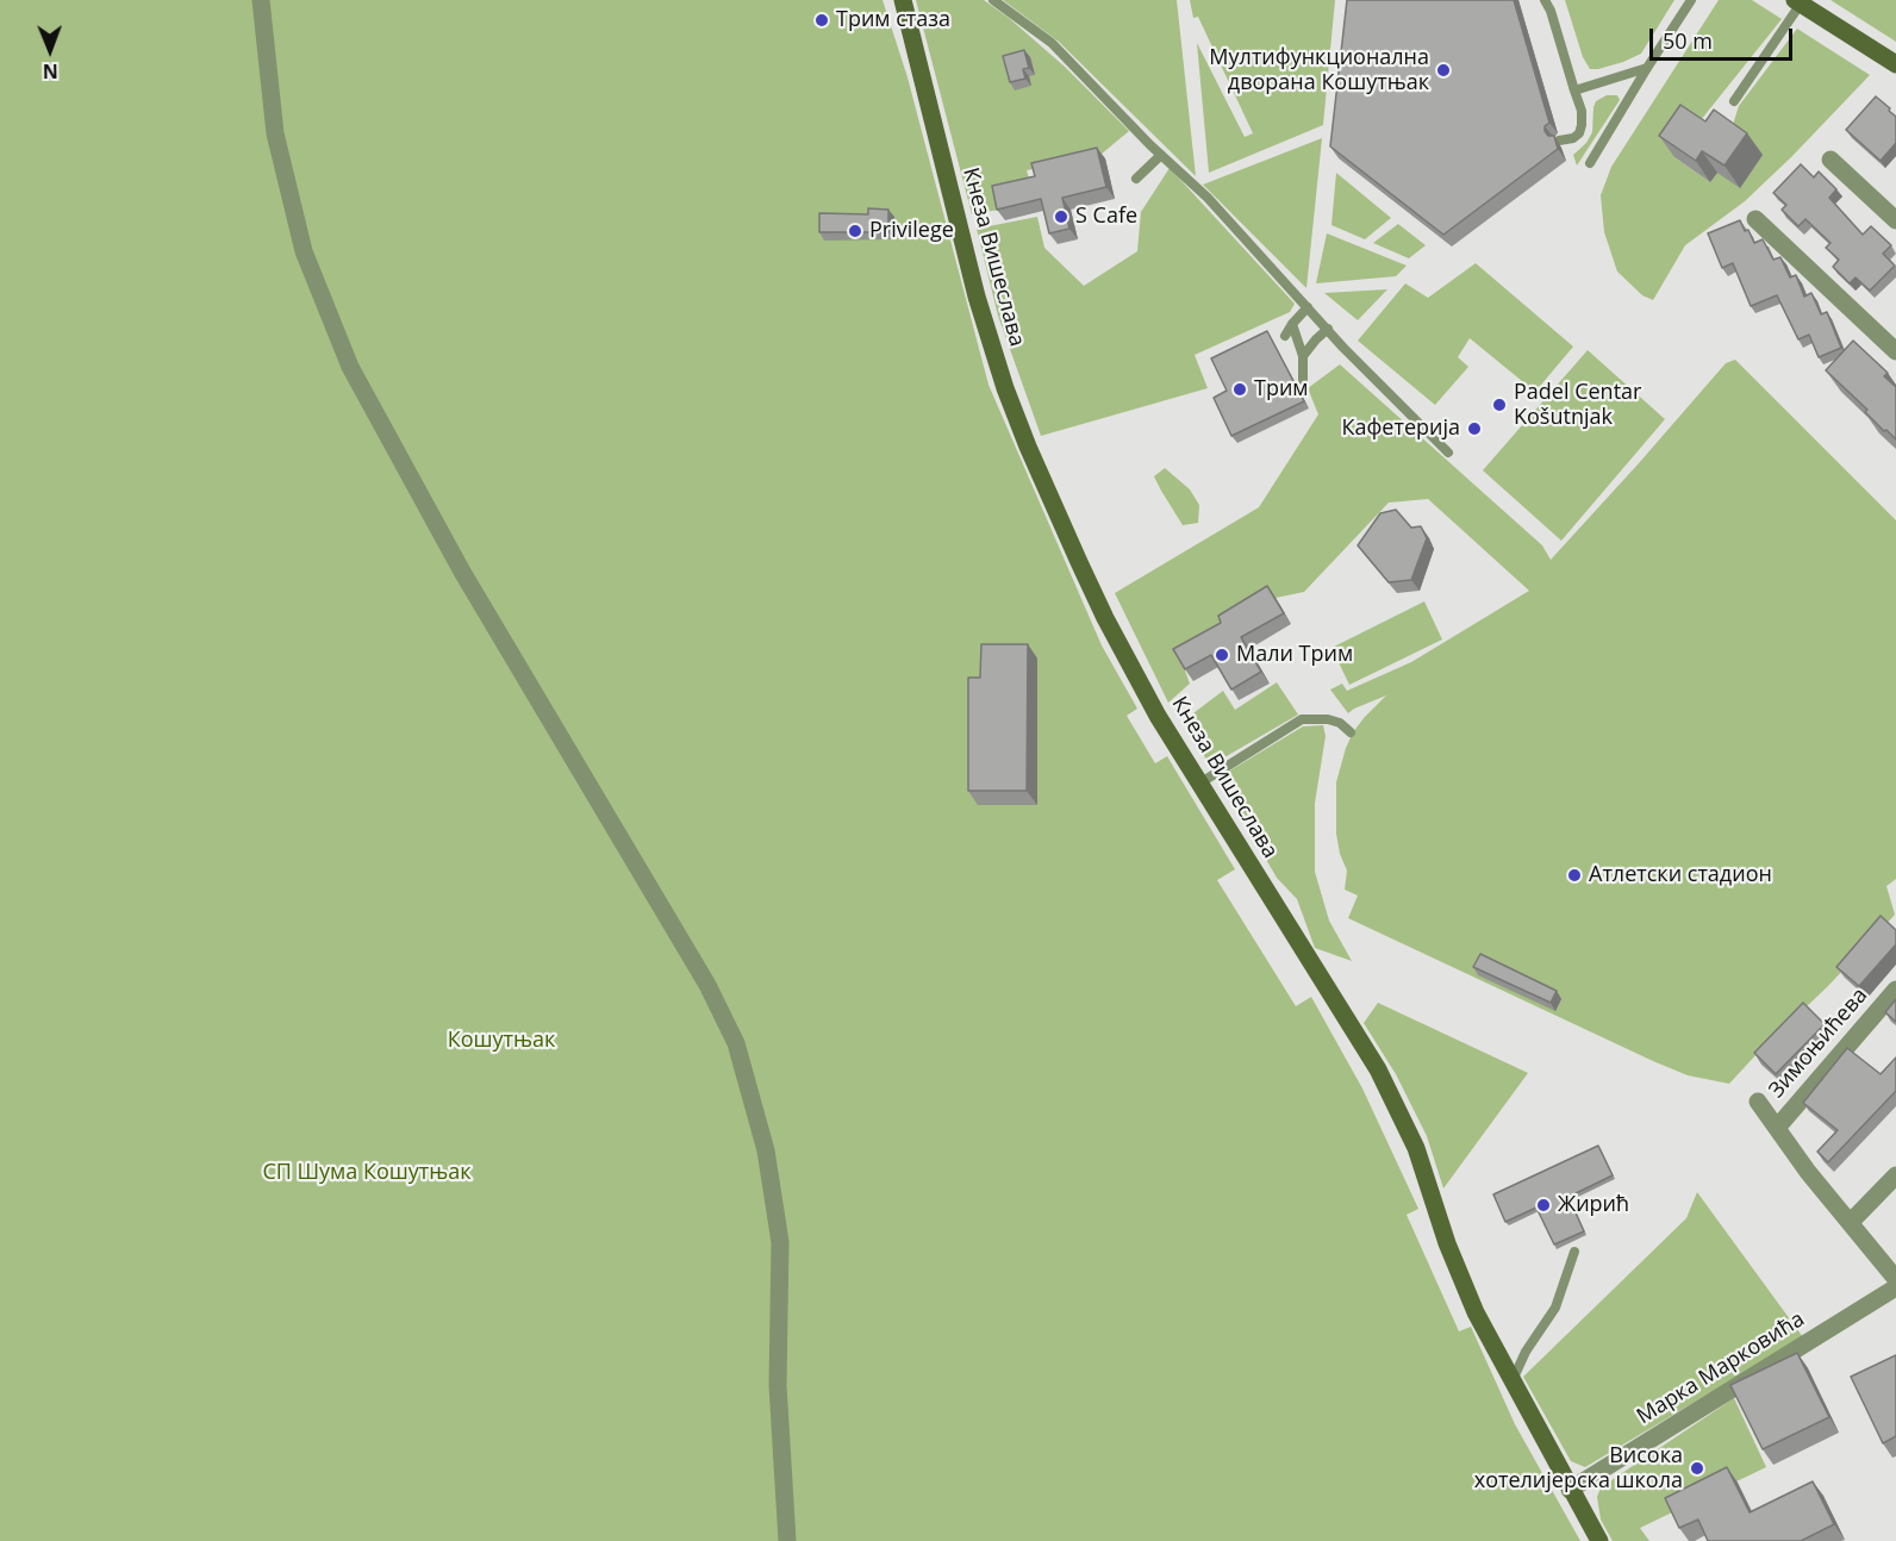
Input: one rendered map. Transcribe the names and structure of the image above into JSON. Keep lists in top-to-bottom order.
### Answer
{
  "streets": {
    "street": ["Кнеза Вишеслава", "Зимоњићева", "Марка Марковића"]
  },
  "crossings": [
    ["Кнеза Вишеслава", "Марка Марковића"]
  ],
  "parks": ["Кошутњак", "СП Шума Кошутњак"],
  "places": [
    "Трим стаза",
    "Мултифункционална дворана Кошутњак",
    "S Cafe",
    "Privilege",
    "Трим",
    "Padel Centar Košutnjak",
    "Кафетерија",
    "Мали Трим",
    "Атлетски стадион",
    "Жирић",
    "Висока хотелијерска школа"
  ],
  "scale_bar": "50 m",
  "north": "bottom"
}
